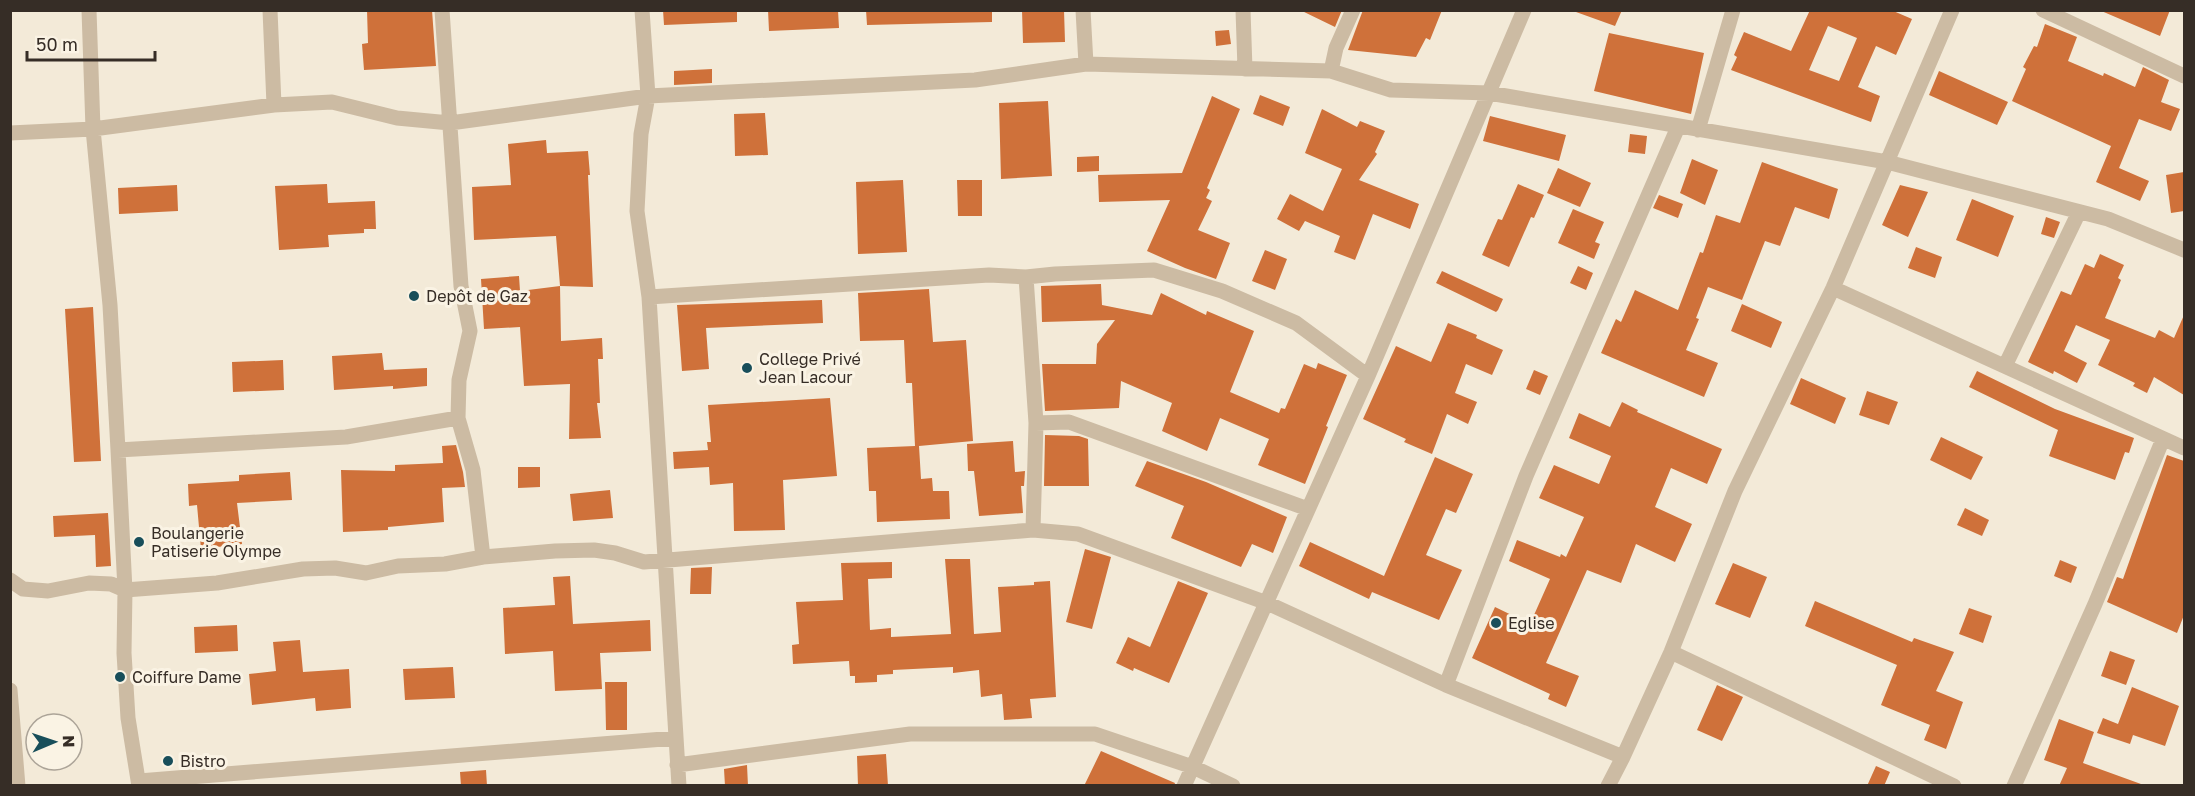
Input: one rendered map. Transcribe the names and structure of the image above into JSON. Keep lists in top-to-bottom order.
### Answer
{
  "places": [
    "Depôt de Gaz",
    "College Privé Jean Lacour",
    "Boulangerie Patiserie Olympe",
    "Eglise",
    "Coiffure Dame",
    "Bistro"
  ],
  "scale_bar": "50 m",
  "north": "right"
}
